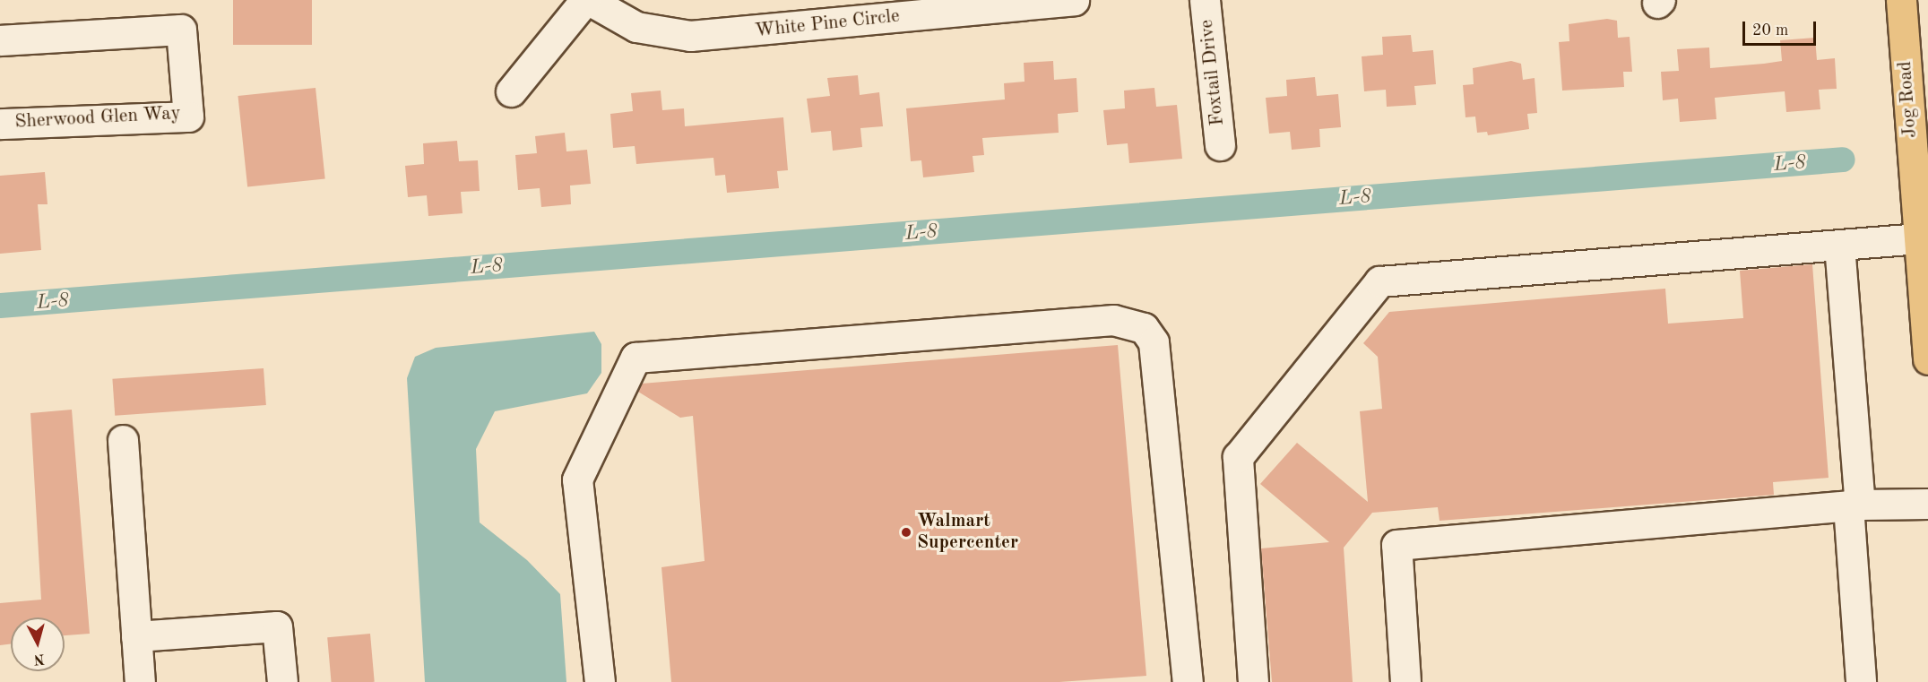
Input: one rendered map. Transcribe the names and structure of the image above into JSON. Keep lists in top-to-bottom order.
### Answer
{
  "streets": {
    "main road": ["Jog Road"],
    "lane": ["White Pine Circle", "Foxtail Drive", "Sherwood Glen Way"]
  },
  "water": ["L-8"],
  "places": ["Walmart Supercenter"],
  "scale_bar": "20 m",
  "north": "bottom"
}
